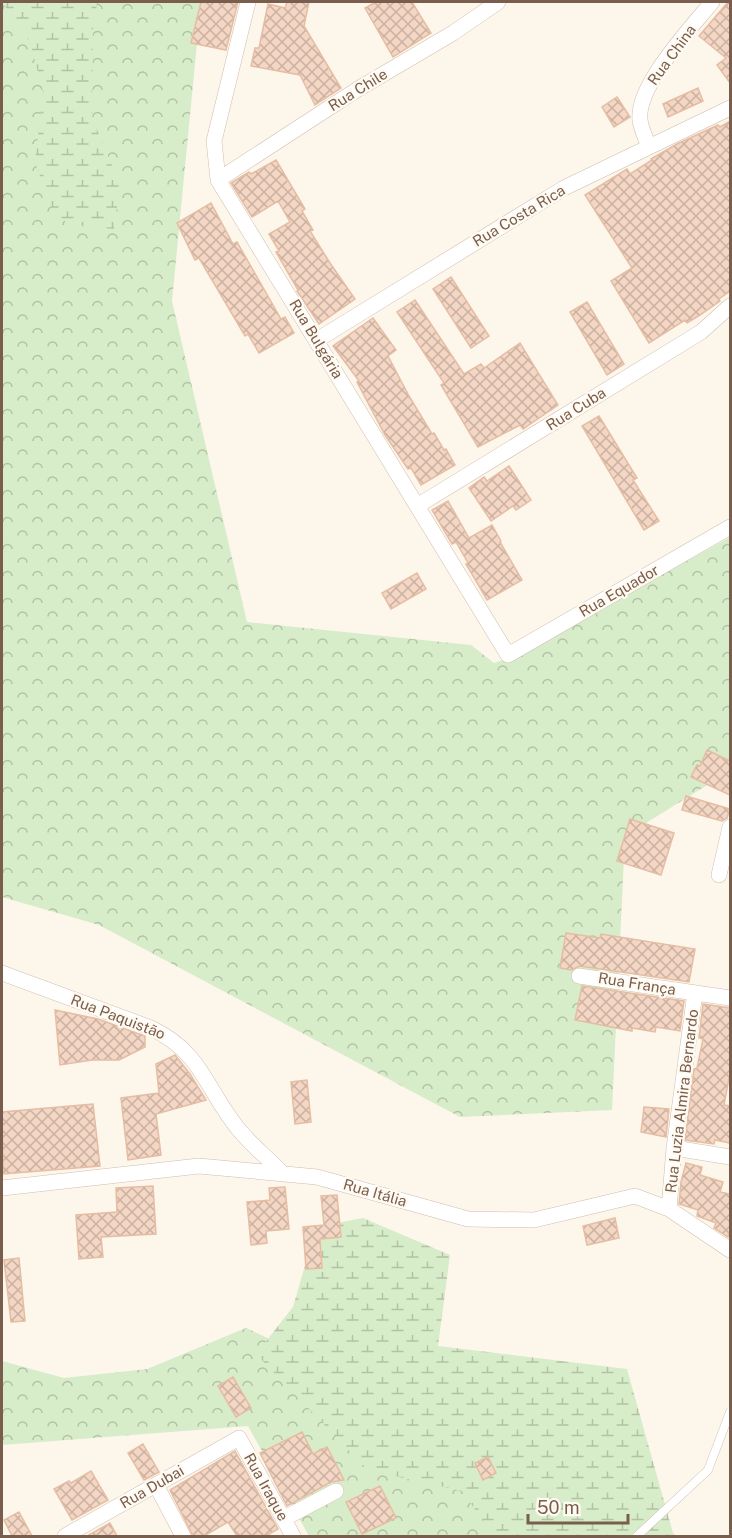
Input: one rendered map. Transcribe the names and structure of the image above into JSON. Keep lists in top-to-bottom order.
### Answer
{
  "streets": {
    "street": [
      "Rua China",
      "Rua Chile",
      "Rua Costa Rica",
      "Rua Bulgária",
      "Rua Cuba",
      "Rua Equador",
      "Rua França",
      "Rua Paquistão",
      "Rua Luzia Almira Bernardo",
      "Rua Itália",
      "Rua Dubai",
      "Rua Iraque"
    ]
  },
  "crossings": [
    ["Rua China", "Rua Costa Rica"],
    ["Rua Chile", "Rua Bulgária"],
    ["Rua Costa Rica", "Rua Bulgária"],
    ["Rua Bulgária", "Rua Cuba"],
    ["Rua Bulgária", "Rua Equador"],
    ["Rua França", "Rua Luzia Almira Bernardo"],
    ["Rua Paquistão", "Rua Itália"],
    ["Rua Luzia Almira Bernardo", "Rua Itália"],
    ["Rua Dubai", "Rua Iraque"]
  ],
  "scale_bar": "50 m"
}
